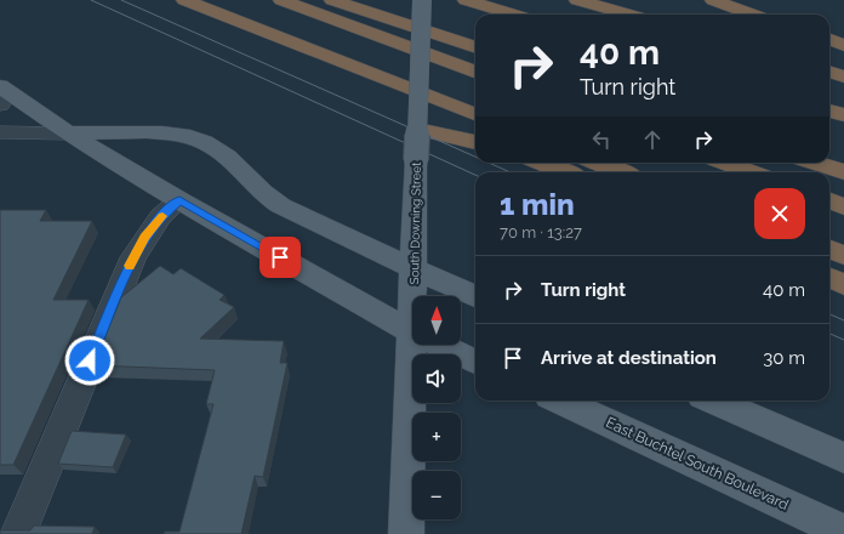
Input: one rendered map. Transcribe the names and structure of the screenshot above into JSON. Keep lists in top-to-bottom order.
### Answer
{
  "streets": {
    "main road": ["South Downing Street", "East Buchtel South Boulevard"]
  },
  "north": "top",
  "page": {
    "turn": ["40 m", "Turn right"],
    "heading": ["1 min", "70 m · 13:27"],
    "list": [
      {
        "name": "Turn right",
        "value": "40 m"
      },
      {
        "name": "Arrive at destination",
        "value": "30 m"
      }
    ],
    "map_buttons": ["+", "−"]
  }
}
